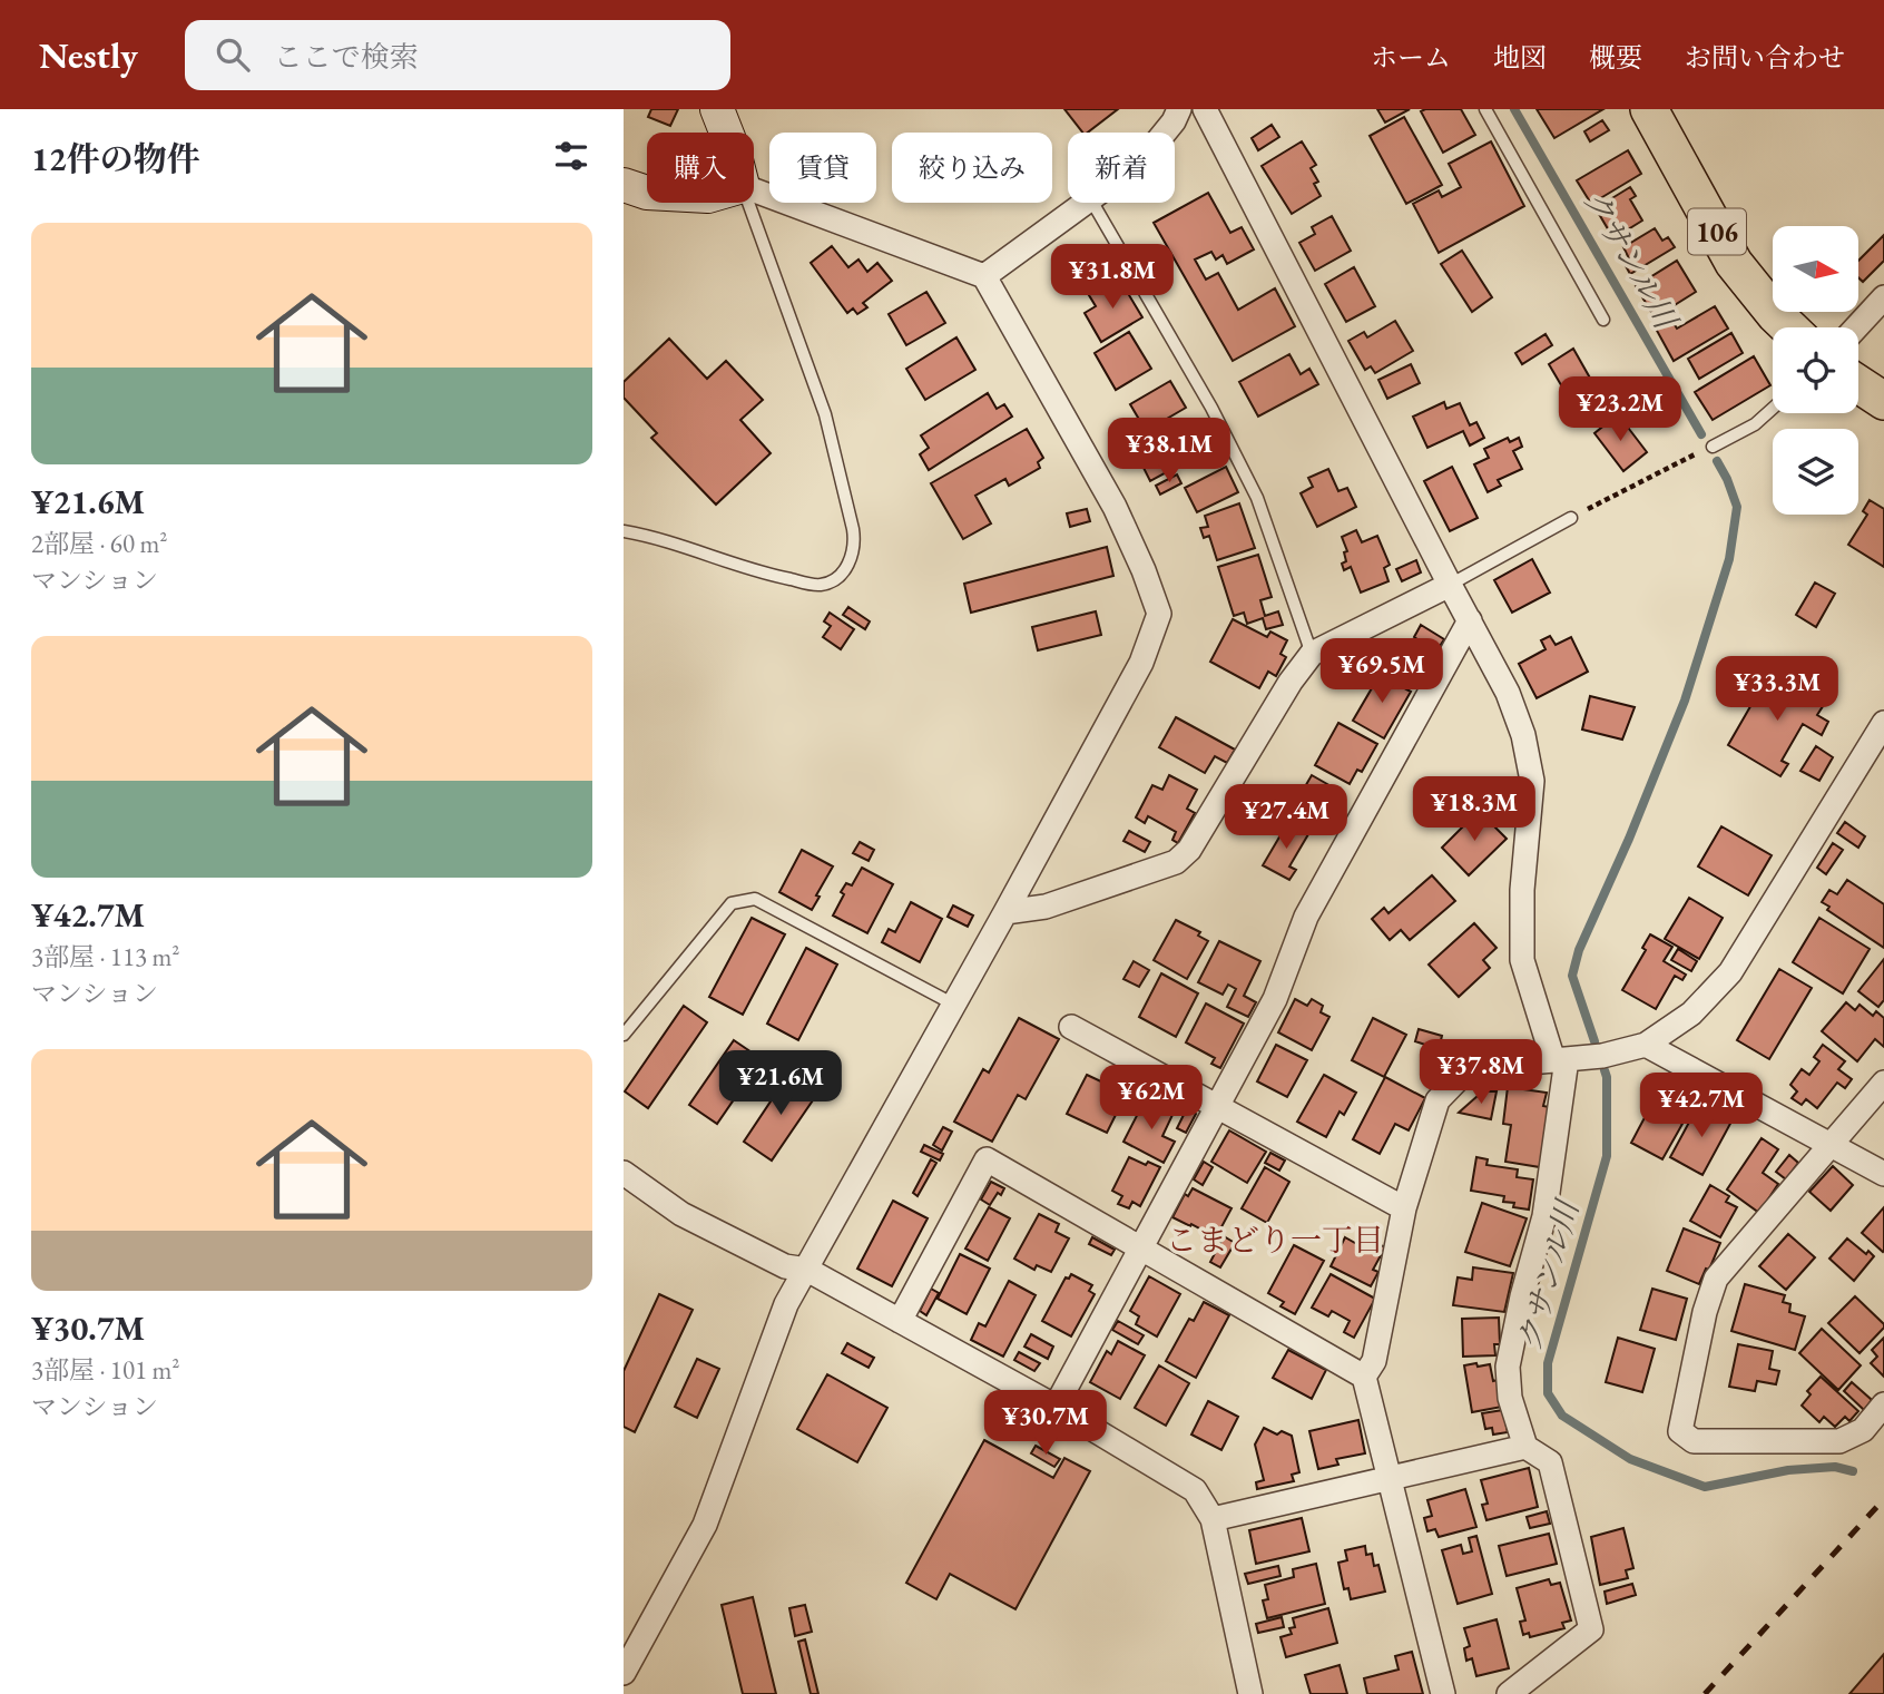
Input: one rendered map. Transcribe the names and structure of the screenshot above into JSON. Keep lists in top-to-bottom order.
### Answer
{
  "streets": {
    "main road": ["106"]
  },
  "districts": ["こまどり一丁目"],
  "water": ["クサンル川"],
  "north": "right",
  "page": {
    "header": "Nestly",
    "search": "ここで検索",
    "nav": [
      "ホーム",
      "地図",
      "概要",
      "お問い合わせ"
    ],
    "heading": "12件の物件",
    "chip": [
      "購入",
      "賃貸",
      "絞り込み",
      "新着"
    ],
    "list": [
      {
        "name": "¥21.6M",
        "note": "2部屋 · 60 m² · マンション"
      },
      {
        "name": "¥42.7M",
        "note": "3部屋 · 113 m² · マンション"
      },
      {
        "name": "¥30.7M",
        "note": "3部屋 · 101 m² · マンション"
      }
    ],
    "price": [
      "¥31.8M",
      "¥23.2M",
      "¥38.1M",
      "¥69.5M",
      "¥33.3M",
      "¥18.3M",
      "¥27.4M",
      "¥37.8M",
      "¥21.6M",
      "¥62M",
      "¥42.7M",
      "¥30.7M"
    ]
  }
}
